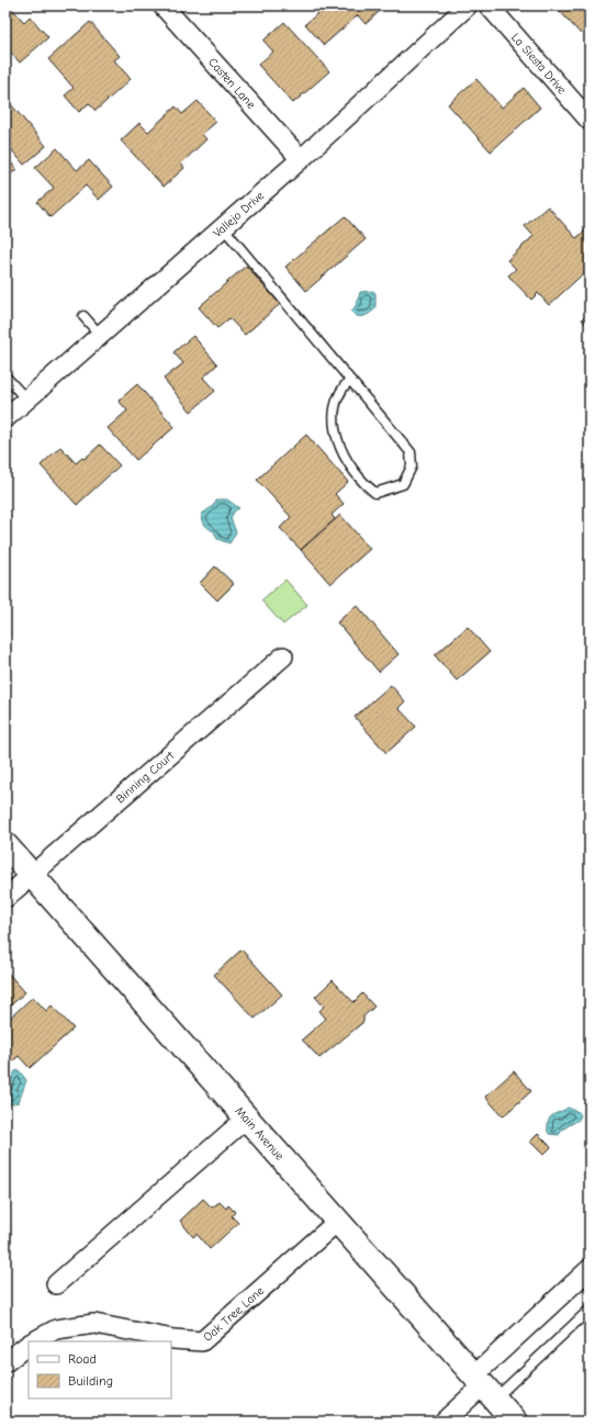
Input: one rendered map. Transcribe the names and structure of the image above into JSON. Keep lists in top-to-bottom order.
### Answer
{
  "streets": {
    "street": [
      "La Siesta Drive",
      "Casten Lane",
      "Vallejo Drive",
      "Binning Court",
      "Main Avenue",
      "Oak Tree Lane"
    ]
  },
  "crossings": [
    ["Casten Lane", "Vallejo Drive"],
    ["Binning Court", "Main Avenue"],
    ["Main Avenue", "Oak Tree Lane"]
  ],
  "legend": ["Road", "Building"]
}
